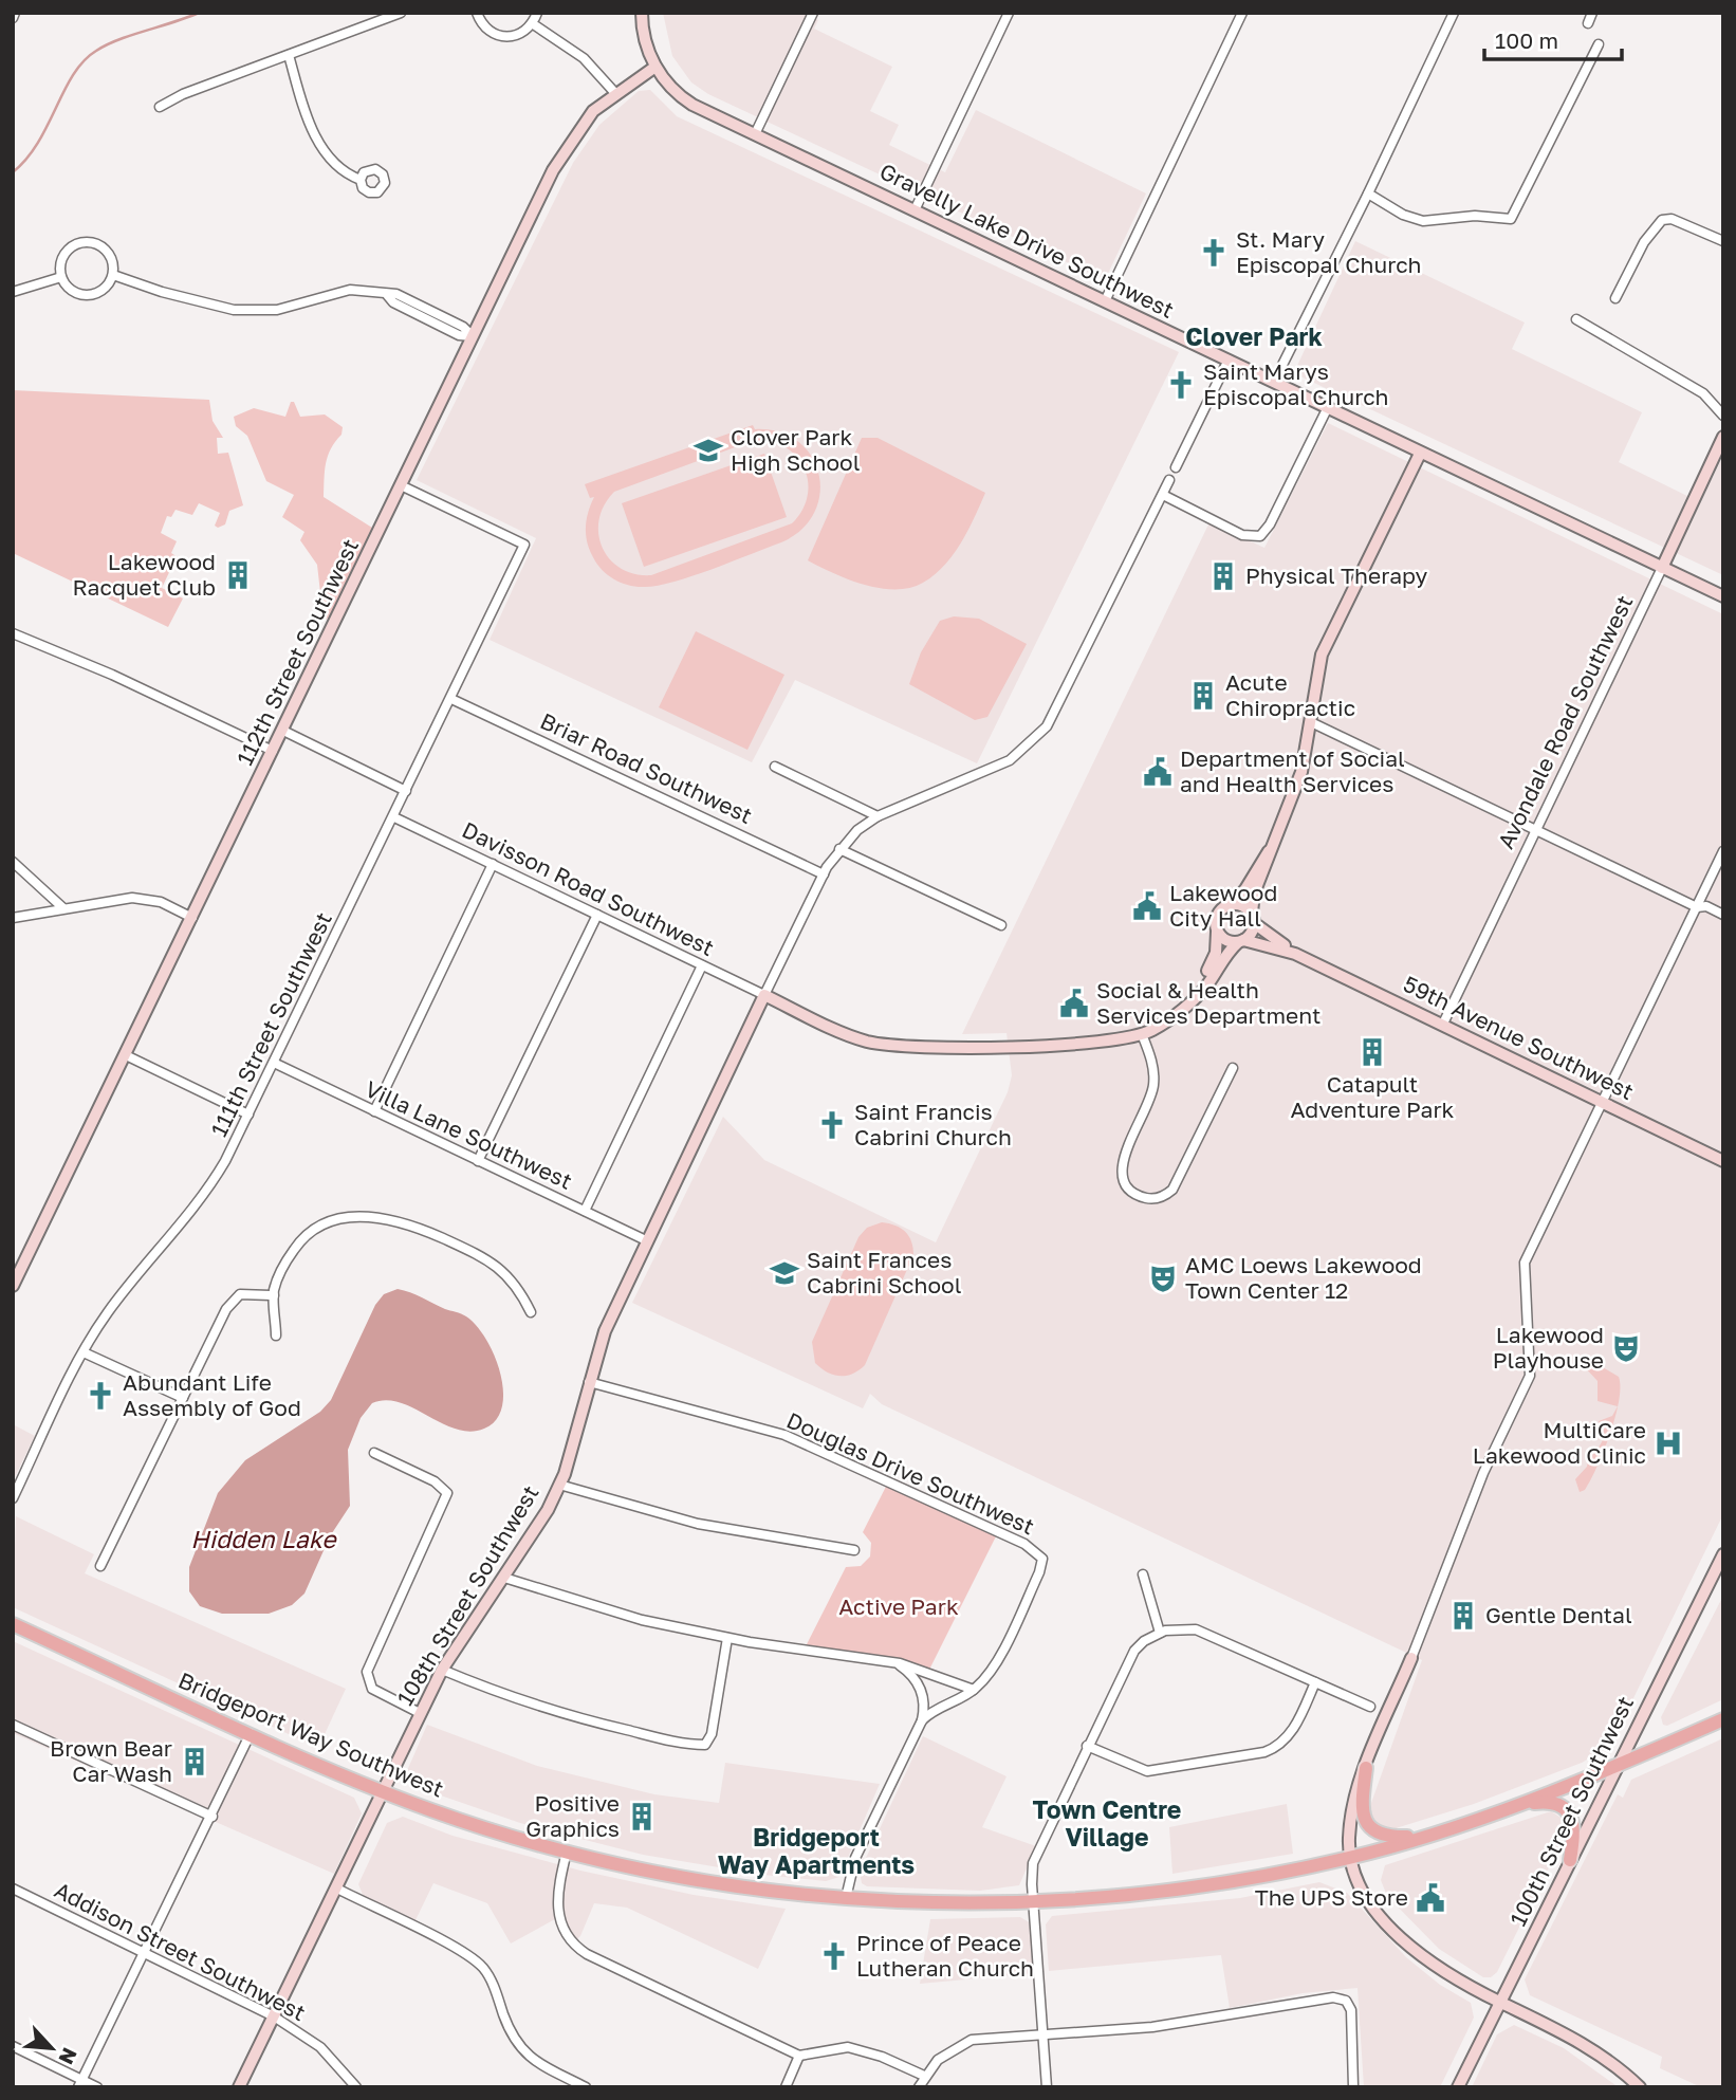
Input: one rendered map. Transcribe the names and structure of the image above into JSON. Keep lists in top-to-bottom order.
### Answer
{
  "streets": {
    "main road": ["Bridgeport Way Southwest"],
    "street": [
      "Gravelly Lake Drive Southwest",
      "112th Street Southwest",
      "Avondale Road Southwest",
      "Briar Road Southwest",
      "Davisson Road Southwest",
      "111th Street Southwest",
      "59th Avenue Southwest",
      "Villa Lane Southwest",
      "Douglas Drive Southwest",
      "108th Street Southwest",
      "100th Street Southwest",
      "Addison Street Southwest"
    ]
  },
  "crossings": [
    ["Gravelly Lake Drive Southwest", "112th Street Southwest"],
    ["Gravelly Lake Drive Southwest", "Avondale Road Southwest"],
    ["112th Street Southwest", "111th Street Southwest"],
    ["Avondale Road Southwest", "59th Avenue Southwest"],
    ["Briar Road Southwest", "111th Street Southwest"],
    ["Davisson Road Southwest", "111th Street Southwest"],
    ["Davisson Road Southwest", "108th Street Southwest"],
    ["111th Street Southwest", "Villa Lane Southwest"],
    ["Villa Lane Southwest", "108th Street Southwest"],
    ["Douglas Drive Southwest", "108th Street Southwest"],
    ["108th Street Southwest", "Bridgeport Way Southwest"],
    ["108th Street Southwest", "Addison Street Southwest"],
    ["Bridgeport Way Southwest", "100th Street Southwest"]
  ],
  "districts": ["Clover Park", "Town Centre Village", "Bridgeport Way Apartments"],
  "water": ["Hidden Lake"],
  "parks": ["Active Park"],
  "places": {
    "church": [
      "St. Mary Episcopal Church",
      "Saint Marys Episcopal Church",
      "Saint Francis Cabrini Church",
      "Abundant Life Assembly of God",
      "Prince of Peace Lutheran Church"
    ],
    "school or university": ["Clover Park High School", "Saint Frances Cabrini School"],
    "building": [
      "Lakewood Racquet Club",
      "Physical Therapy",
      "Acute Chiropractic",
      "Catapult Adventure Park",
      "Gentle Dental",
      "Brown Bear Car Wash",
      "Positive Graphics"
    ],
    "public building": [
      "Department of Social and Health Services",
      "Lakewood City Hall",
      "Social & Health Services Department",
      "The UPS Store"
    ],
    "theatre": ["AMC Loews Lakewood Town Center 12", "Lakewood Playhouse"],
    "hospital": ["MultiCare Lakewood Clinic"]
  },
  "scale_bar": "100 m",
  "north": "bottom right"
}
